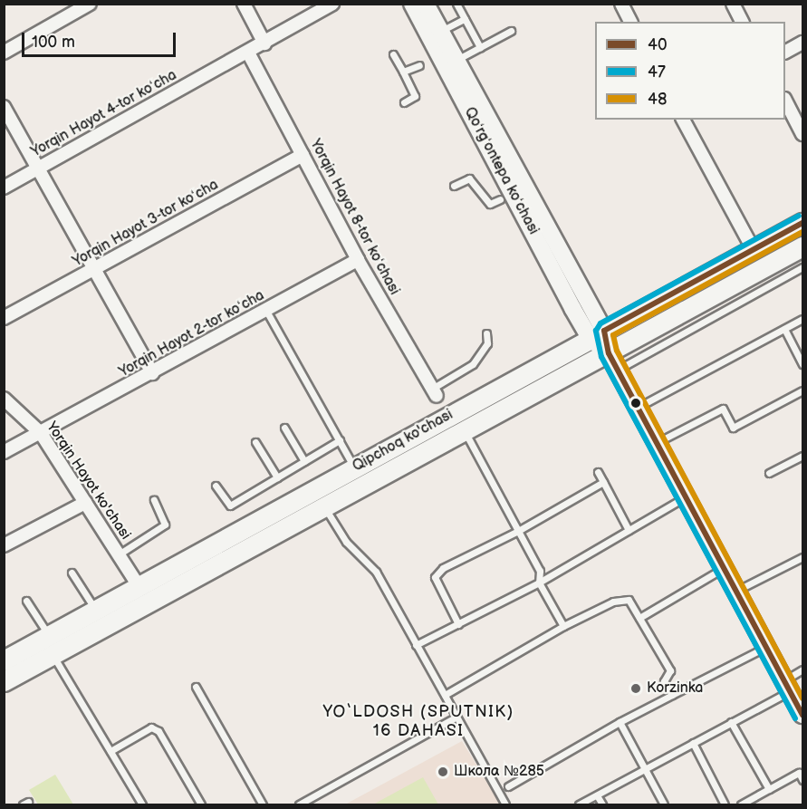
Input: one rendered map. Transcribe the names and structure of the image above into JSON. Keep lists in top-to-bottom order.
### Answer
{
  "streets": {
    "main road": ["Qoʻrgʻontepa koʻchasi", "Qipchoq ko'chasi"],
    "street": [
      "Yorqin Hayot 4-tor koʻcha",
      "Yorqin Hayot 8-tor koʻchasi",
      "Yorqin Hayot 3-tor koʻcha",
      "Yorqin Hayot 2-tor koʻcha",
      "Yorqin Hayot ko'chasi"
    ]
  },
  "crossings": [
    ["Yorqin Hayot 4-tor koʻcha", "Yorqin Hayot 8-tor koʻchasi"],
    ["Qoʻrgʻontepa koʻchasi", "Qipchoq ko'chasi"],
    ["Yorqin Hayot 8-tor koʻchasi", "Yorqin Hayot 3-tor koʻcha"],
    ["Yorqin Hayot 8-tor koʻchasi", "Yorqin Hayot 2-tor koʻcha"],
    ["Yorqin Hayot 2-tor koʻcha", "Yorqin Hayot ko'chasi"],
    ["Qipchoq ko'chasi", "Yorqin Hayot ko'chasi"]
  ],
  "districts": ["YO‘LDOSH (SPUTNIK) 16 DAHASI"],
  "places": ["Korzinka", "Школа №285"],
  "lines": ["transit line 47", "transit line 40", "transit line 48"],
  "legend": ["40", "47", "48"],
  "scale_bar": "100 m"
}
